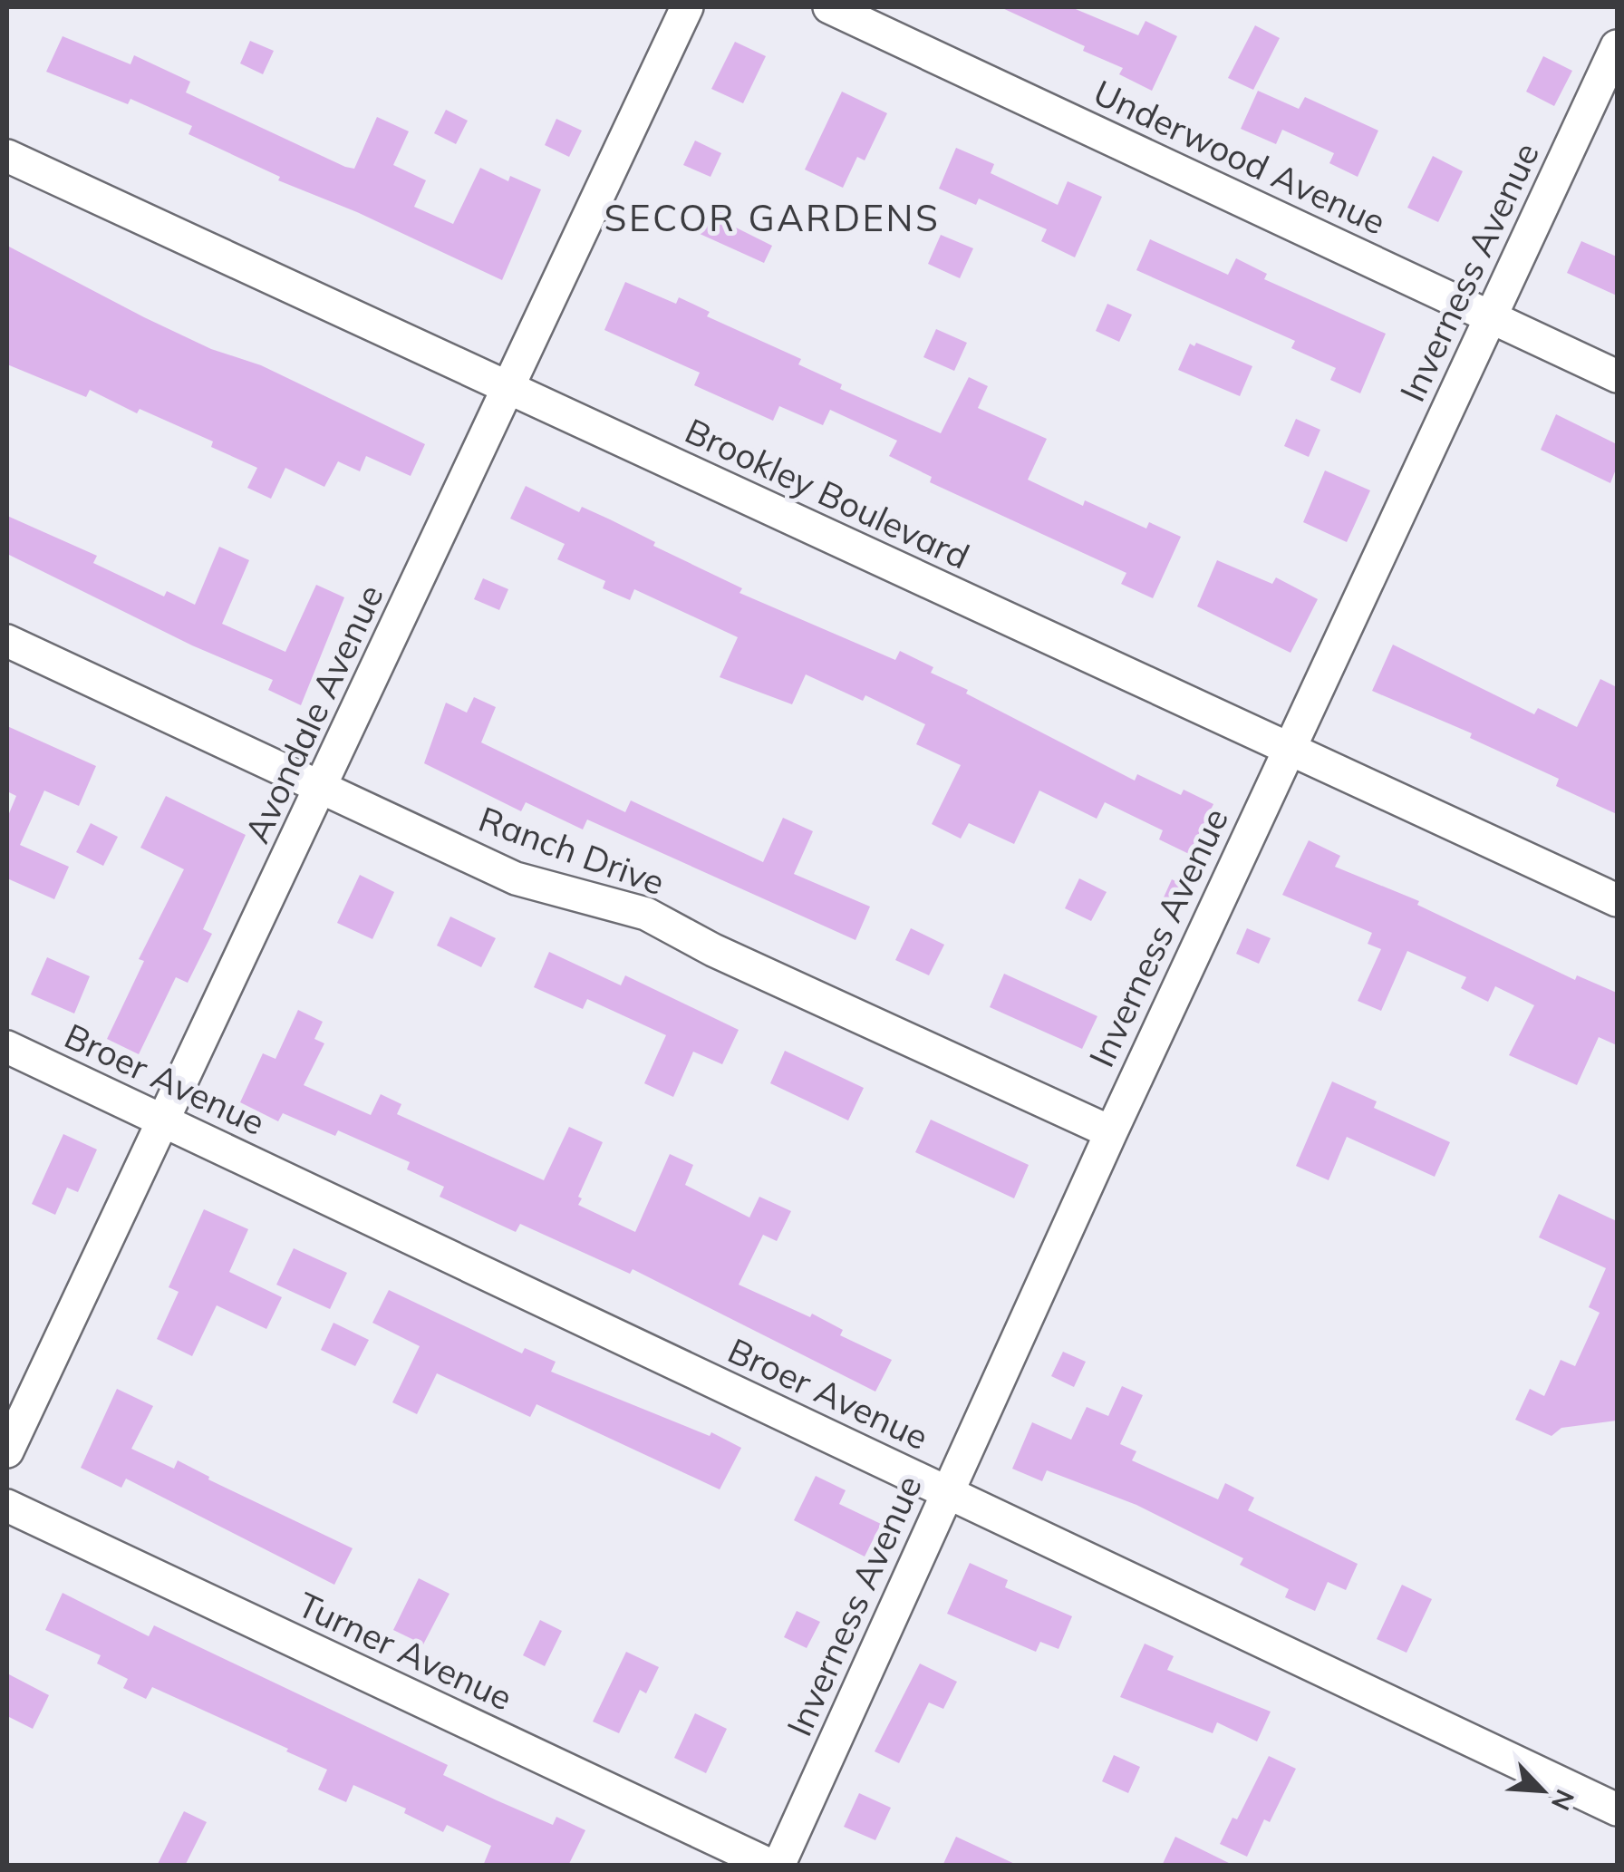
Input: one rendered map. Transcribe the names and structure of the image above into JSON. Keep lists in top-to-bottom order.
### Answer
{
  "streets": {
    "street": [
      "Underwood Avenue",
      "Inverness Avenue",
      "Brookley Boulevard",
      "Avondale Avenue",
      "Ranch Drive",
      "Broer Avenue",
      "Turner Avenue"
    ]
  },
  "crossings": [
    ["Underwood Avenue", "Inverness Avenue"],
    ["Inverness Avenue", "Brookley Boulevard"],
    ["Inverness Avenue", "Ranch Drive"],
    ["Inverness Avenue", "Broer Avenue"],
    ["Brookley Boulevard", "Avondale Avenue"],
    ["Avondale Avenue", "Ranch Drive"],
    ["Avondale Avenue", "Broer Avenue"]
  ],
  "districts": ["SECOR GARDENS"],
  "north": "bottom right"
}
